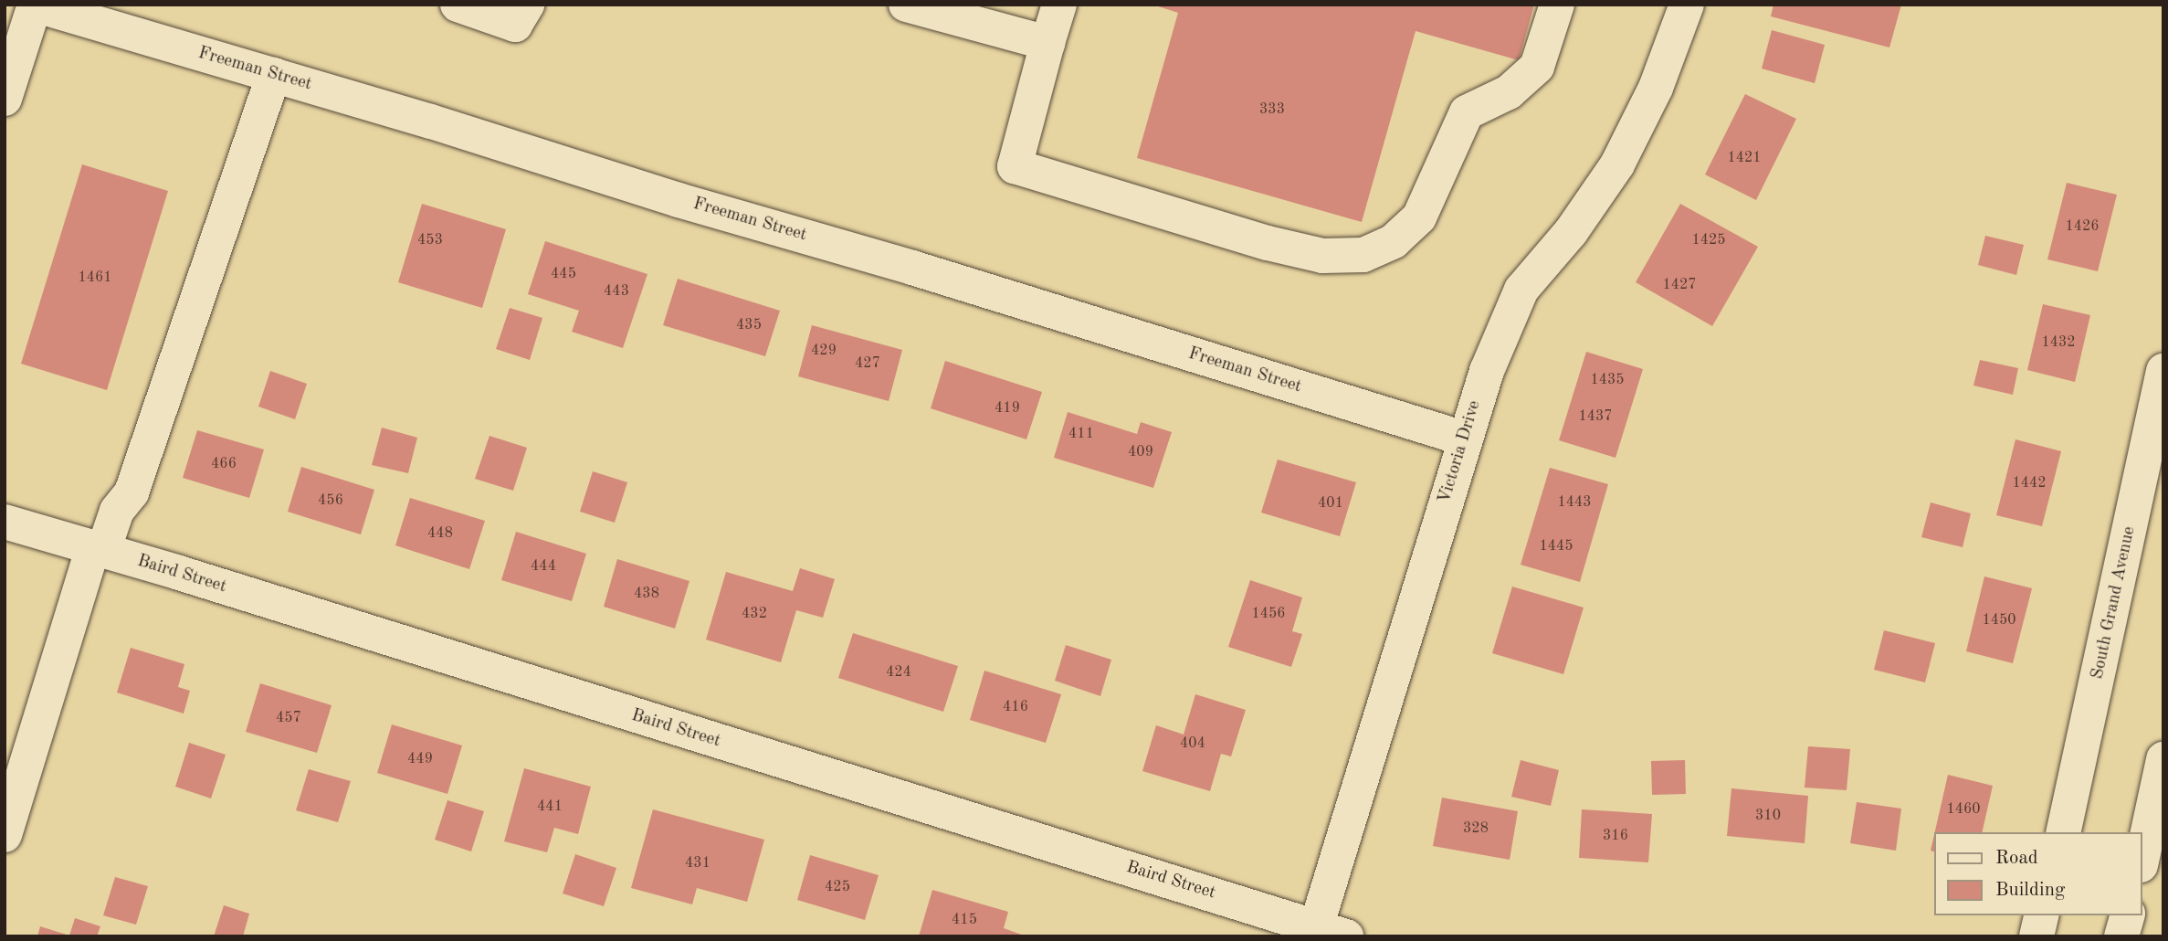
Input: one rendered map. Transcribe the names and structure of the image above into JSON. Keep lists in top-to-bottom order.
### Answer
{
  "streets": {
    "street": [
      "Freeman Street",
      "Victoria Drive",
      "Baird Street",
      "South Grand Avenue"
    ]
  },
  "crossings": [
    ["Freeman Street", "Victoria Drive"],
    ["Victoria Drive", "Baird Street"]
  ],
  "house_numbers": [
    "333",
    "1421",
    "1426",
    "453",
    "1425",
    "445",
    "1461",
    "1427",
    "443",
    "435",
    "1432",
    "429",
    "427",
    "1435",
    "419",
    "1437",
    "411",
    "409",
    "466",
    "1442",
    "456",
    "1443",
    "401",
    "448",
    "1445",
    "444",
    "438",
    "432",
    "1456",
    "1450",
    "424",
    "416",
    "457",
    "404",
    "449",
    "441",
    "1460",
    "310",
    "328",
    "316",
    "431",
    "425",
    "415"
  ],
  "legend": ["Road", "Building"]
}
